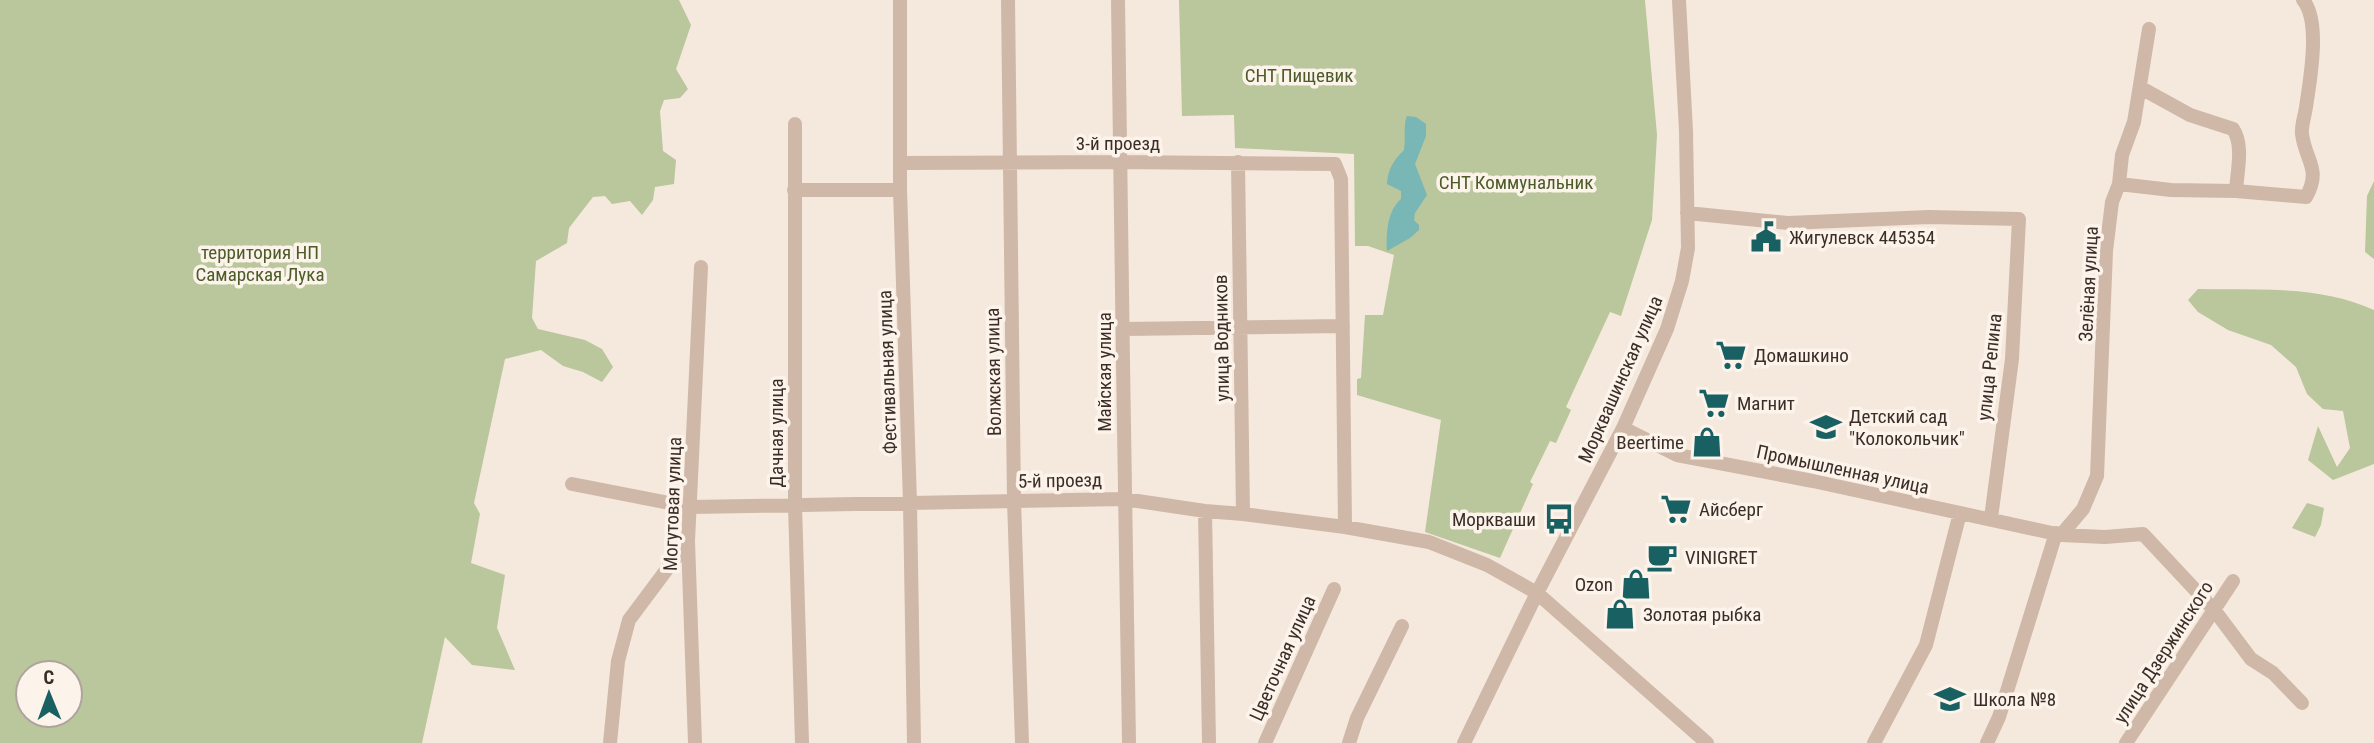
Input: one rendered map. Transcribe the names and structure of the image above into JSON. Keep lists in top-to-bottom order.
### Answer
{
  "streets": {
    "street": [
      "3-й проезд",
      "Зелёная улица",
      "улица Водников",
      "улица Репина",
      "Фестивальная улица",
      "Волжская улица",
      "Майская улица",
      "Морквашинская улица",
      "Дачная улица",
      "Промышленная улица",
      "5-й проезд",
      "Могутовая улица",
      "улица Дзержинского",
      "Цветочная улица"
    ]
  },
  "crossings": [
    ["3-й проезд", "улица Водников"],
    ["3-й проезд", "Фестивальная улица"],
    ["3-й проезд", "Волжская улица"],
    ["3-й проезд", "Майская улица"],
    ["Зелёная улица", "Промышленная улица"],
    ["улица Водников", "5-й проезд"],
    ["улица Репина", "Морквашинская улица"],
    ["улица Репина", "Промышленная улица"],
    ["Фестивальная улица", "5-й проезд"],
    ["Волжская улица", "5-й проезд"],
    ["Майская улица", "5-й проезд"],
    ["Морквашинская улица", "Промышленная улица"],
    ["Морквашинская улица", "5-й проезд"],
    ["Дачная улица", "5-й проезд"],
    ["Промышленная улица", "улица Дзержинского"],
    ["5-й проезд", "Могутовая улица"]
  ],
  "parks": ["СНТ Пищевик", "СНТ Коммунальник", "территория НП Самарская Лука"],
  "places": {
    "public building": ["Жигулевск 445354"],
    "supermarket": ["Домашкино", "Магнит", "Айсберг"],
    "school or university": ["Детский сад \"Колокольчик\"", "Школа №8"],
    "shop": ["Beertime", "Ozon", "Золотая рыбка"],
    "bus stop": ["Моркваши"],
    "cafe": ["VINIGRET"]
  },
  "north": "top"
}
